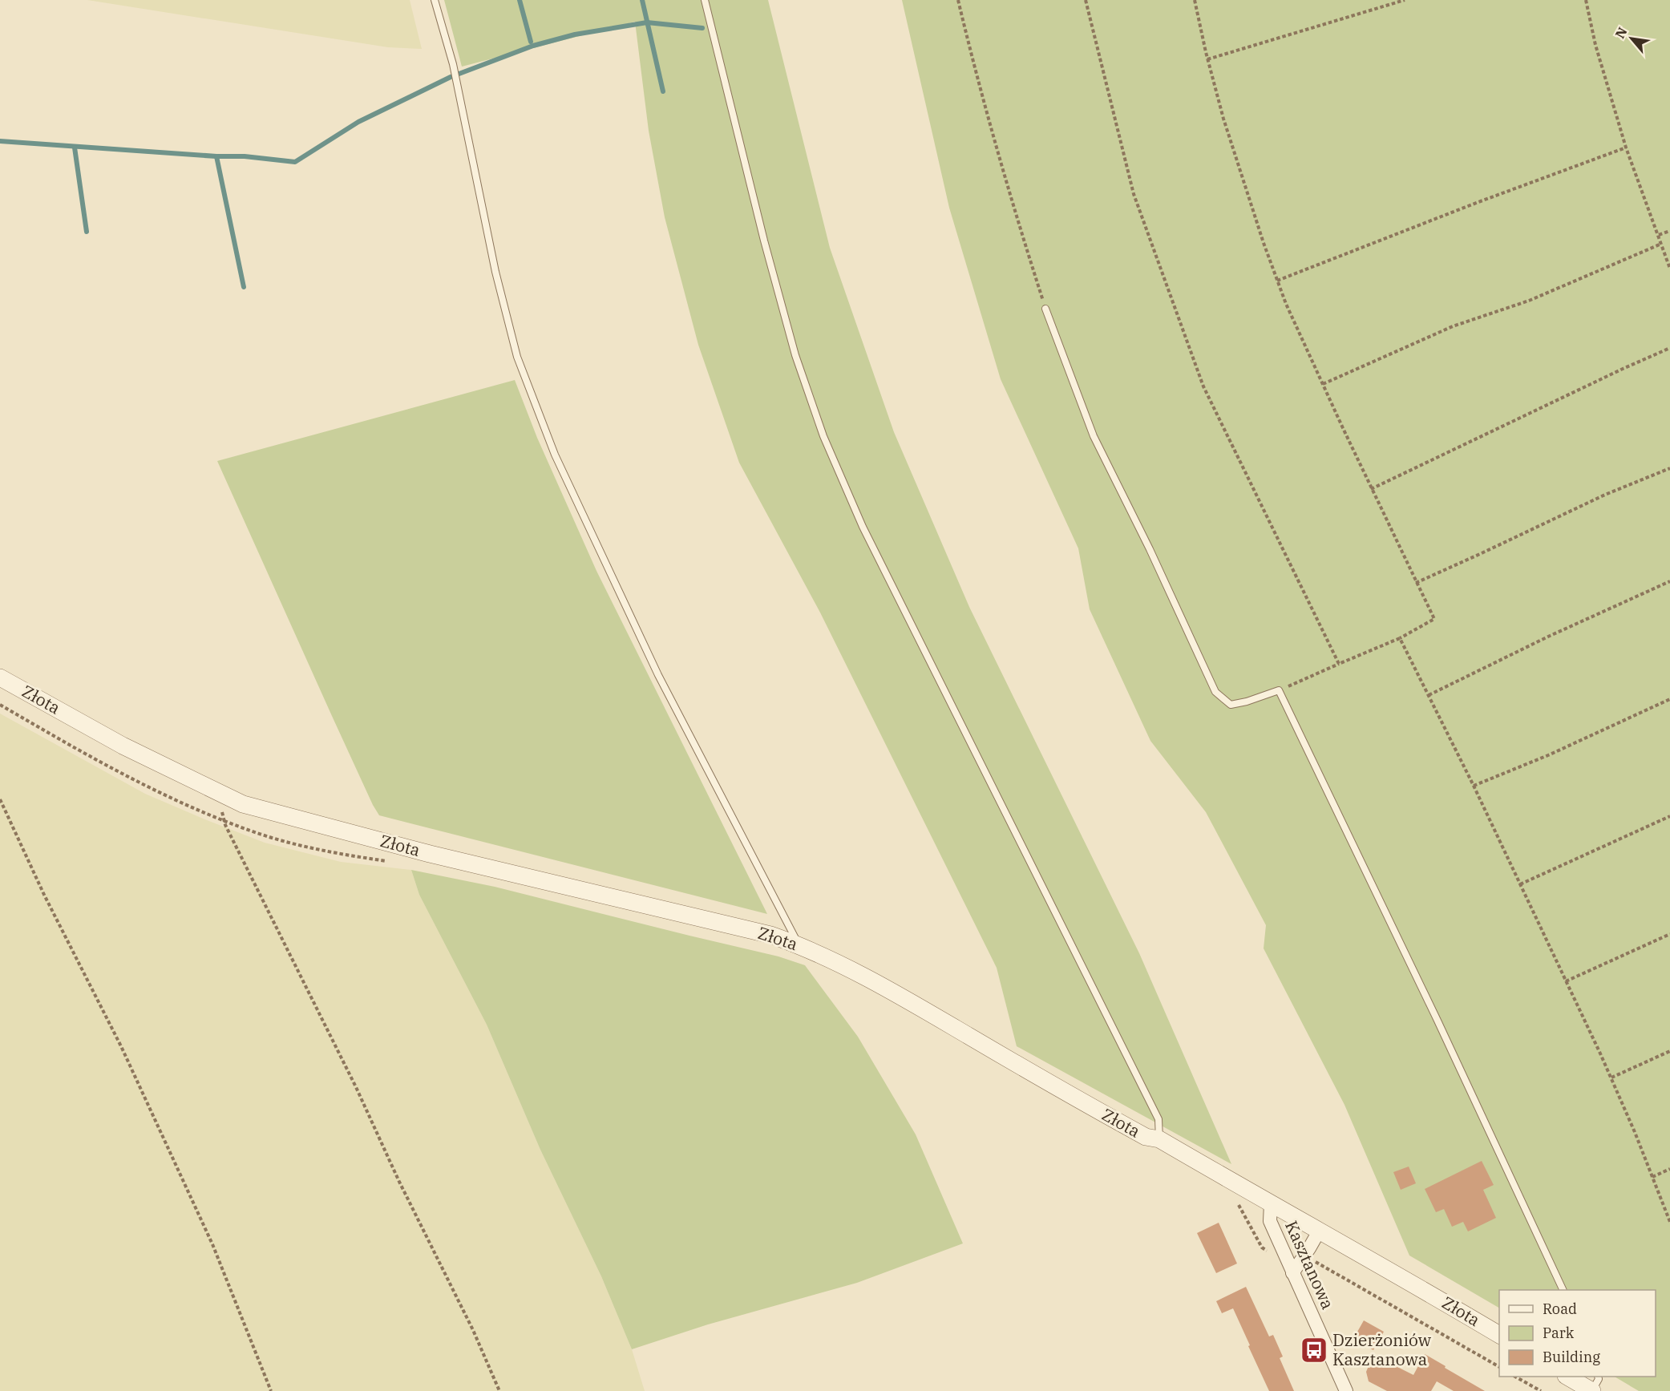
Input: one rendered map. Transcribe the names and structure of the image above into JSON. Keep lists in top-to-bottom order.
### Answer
{
  "streets": {
    "street": ["Złota", "Kasztanowa"]
  },
  "crossings": [
    ["Złota", "Kasztanowa"]
  ],
  "places": {
    "bus stop": ["Dzierżoniów Kasztanowa"]
  },
  "legend": ["Road", "Park", "Building"],
  "north": "top left"
}
